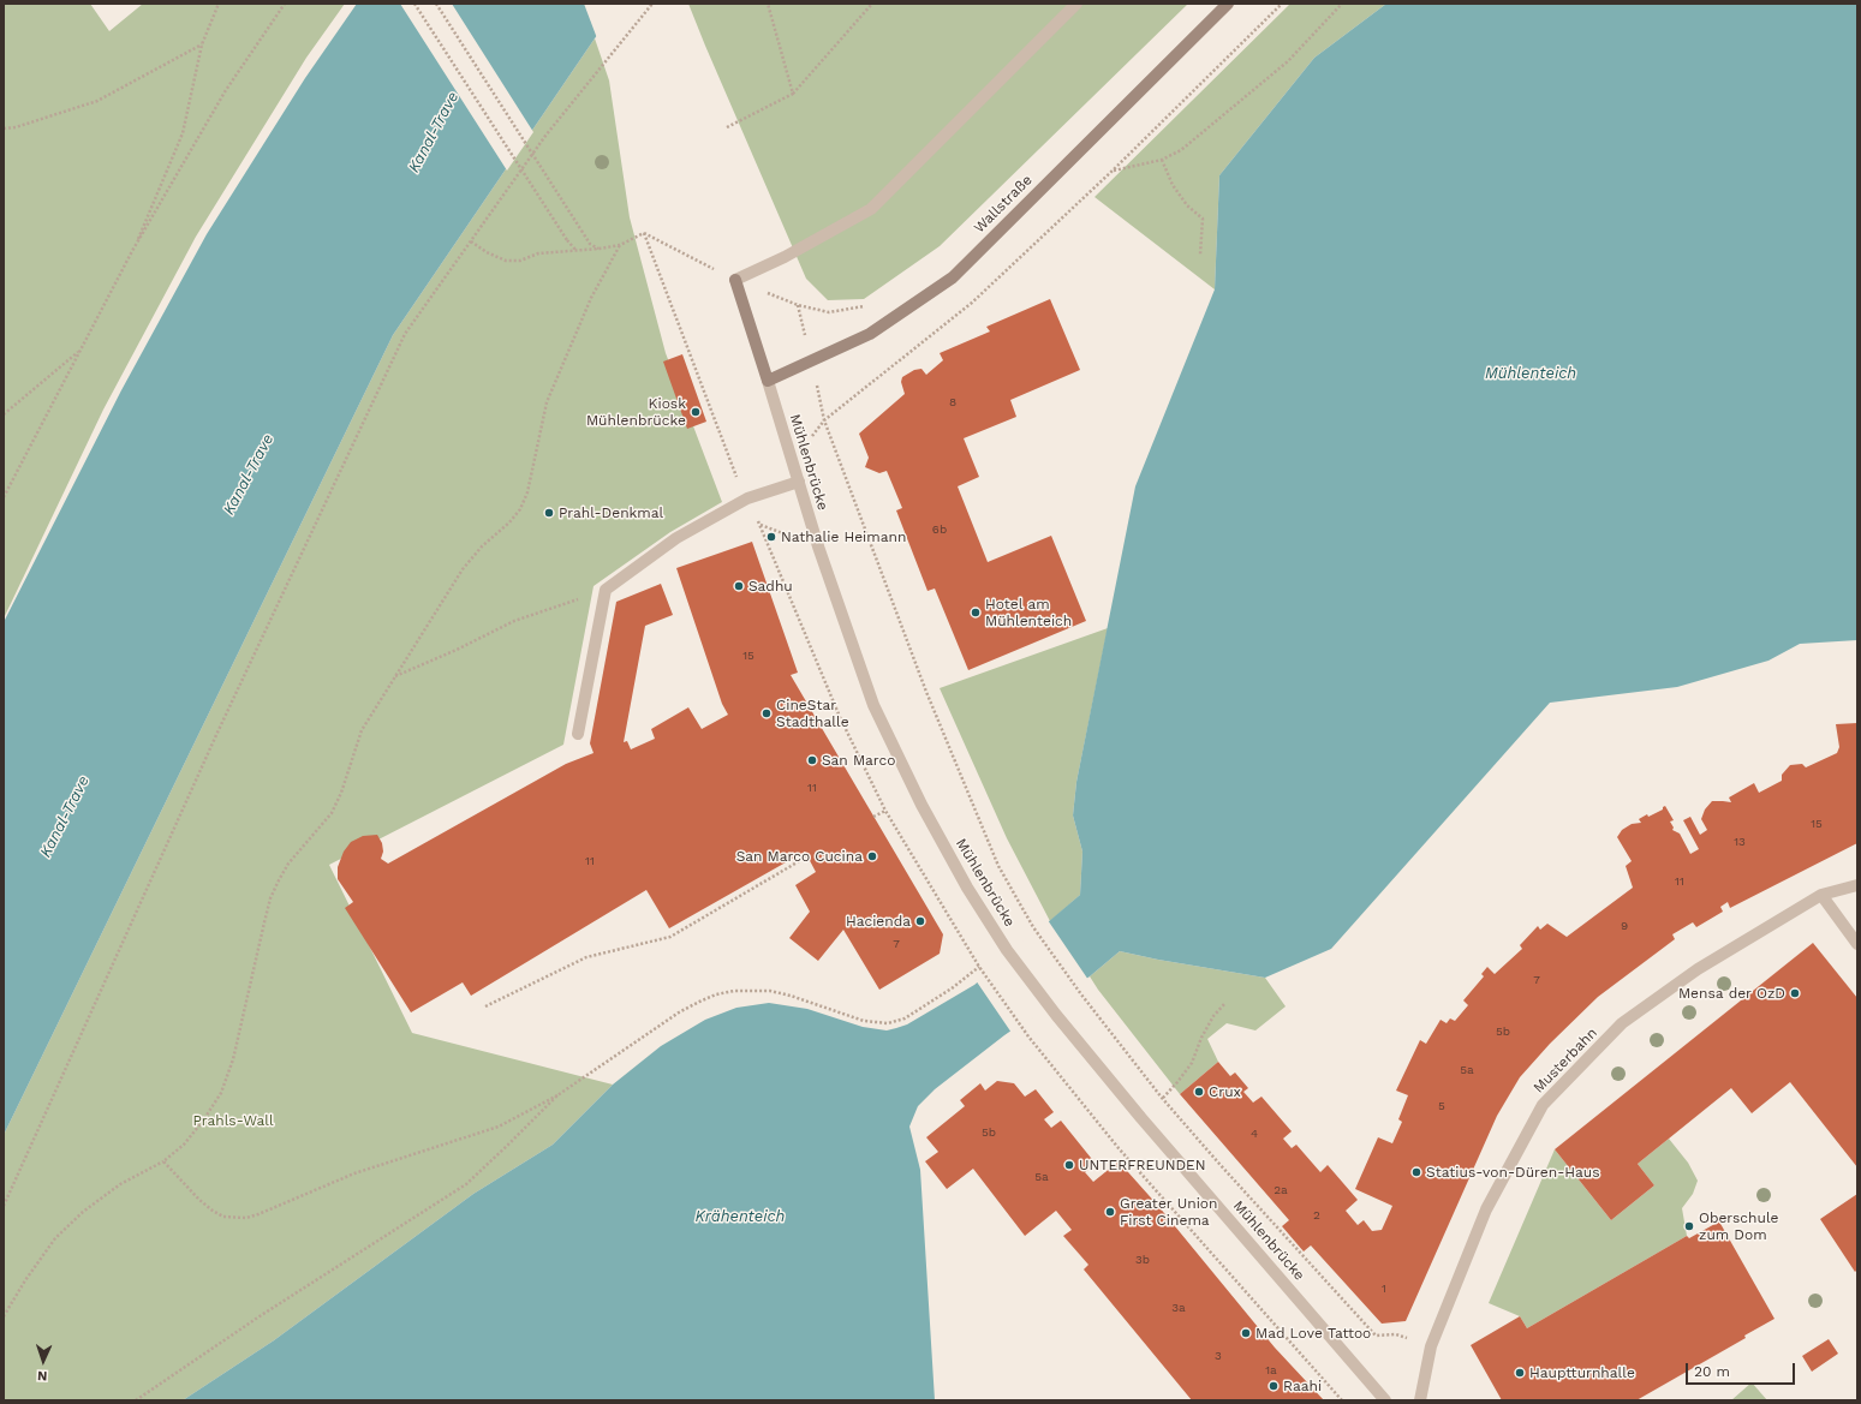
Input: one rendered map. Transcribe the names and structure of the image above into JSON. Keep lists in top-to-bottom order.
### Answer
{
  "streets": {
    "main road": ["Wallstraße", "Mühlenbrücke"],
    "street": ["Musterbahn"]
  },
  "crossings": [
    ["Wallstraße", "Mühlenbrücke"]
  ],
  "water": ["Kanal-Trave", "Mühlenteich", "Krähenteich"],
  "parks": ["Prahls-Wall"],
  "places": [
    "Kiosk Mühlenbrücke",
    "Prahl-Denkmal",
    "Nathalie Heimann",
    "Sadhu",
    "Hotel am Mühlenteich",
    "CineStar Stadthalle",
    "San Marco",
    "San Marco Cucina",
    "Hacienda",
    "Mensa der OzD",
    "Crux",
    "UNTERFREUNDEN",
    "Statius-von-Düren-Haus",
    "Greater Union First Cinema",
    "Oberschule zum Dom",
    "Mad Love Tattoo",
    "Hauptturnhalle",
    "Raahi"
  ],
  "house_numbers": [
    "8",
    "6b",
    "15",
    "11",
    "15",
    "13",
    "11",
    "11",
    "9",
    "7",
    "7",
    "5b",
    "5a",
    "5",
    "5b",
    "4",
    "5a",
    "2a",
    "2",
    "3b",
    "1",
    "3a",
    "3",
    "1a"
  ],
  "scale_bar": "20 m",
  "north": "bottom"
}
